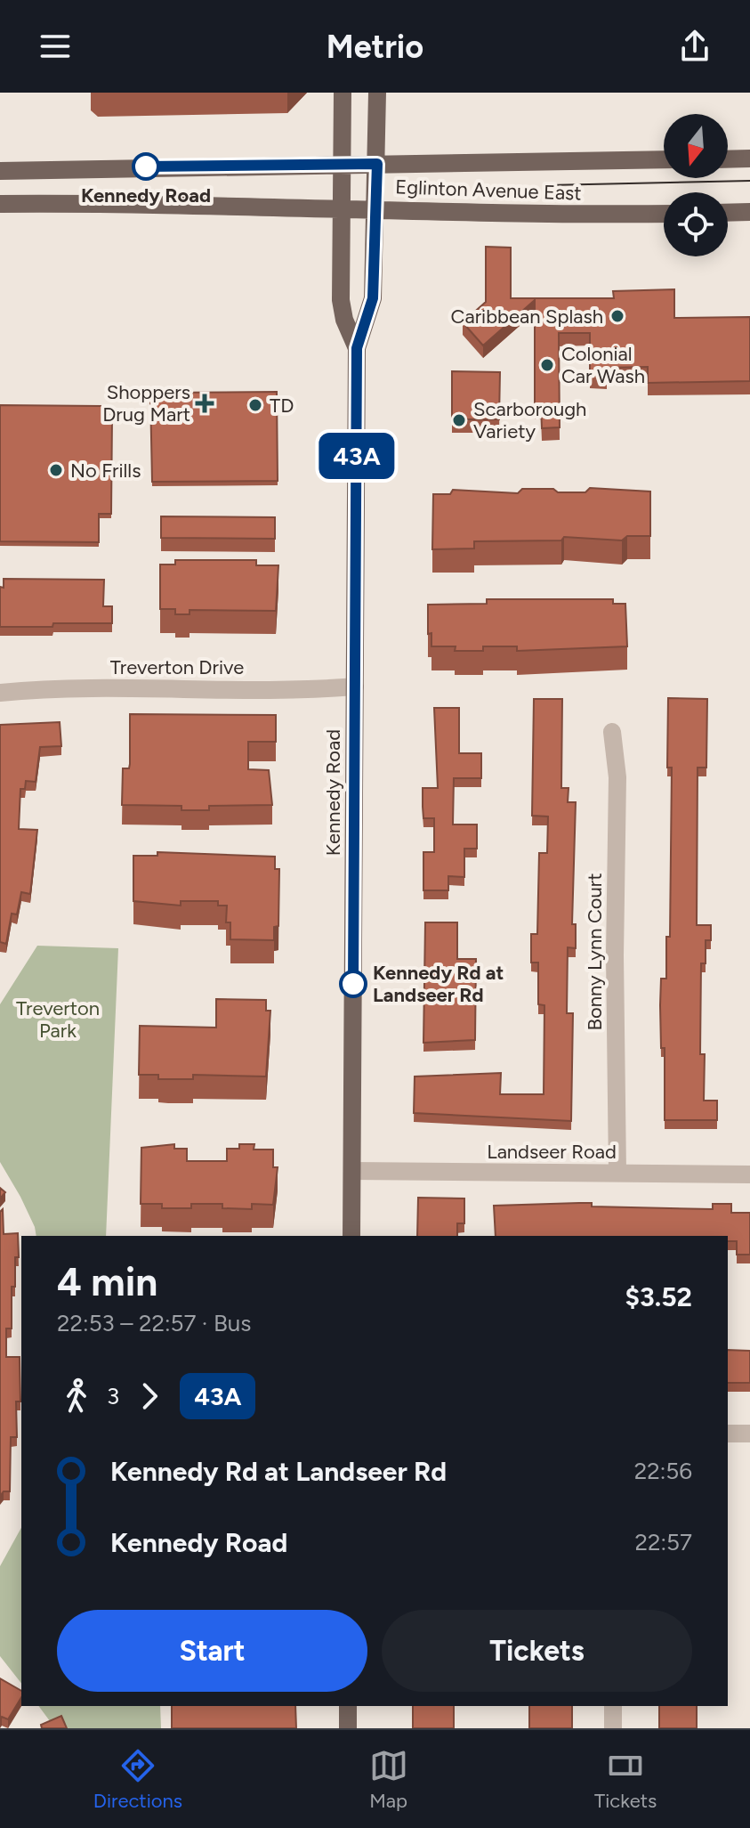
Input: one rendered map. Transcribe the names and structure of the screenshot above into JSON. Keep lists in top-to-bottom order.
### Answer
{
  "streets": {
    "main road": ["Eglinton Avenue East", "Kennedy Road"],
    "street": ["Treverton Drive", "Bonny Lynn Court", "Landseer Road"]
  },
  "crossings": [
    ["Eglinton Avenue East", "Kennedy Road"],
    ["Treverton Drive", "Kennedy Road"],
    ["Kennedy Road", "Landseer Road"],
    ["Bonny Lynn Court", "Landseer Road"]
  ],
  "parks": ["Treverton Park"],
  "places": {
    "other": [
      "Kennedy Road",
      "Caribbean Splash",
      "Colonial Car Wash",
      "TD",
      "Scarborough Variety",
      "No Frills",
      "Kennedy Rd at Landseer Rd"
    ],
    "health": ["Shoppers Drug Mart"]
  },
  "lines": ["bus line 43A"],
  "north": "bottom",
  "page": {
    "header": "Metrio",
    "on_map": "43A",
    "heading": ["4 min", "22:53 – 22:57 · Bus", "$3.52"],
    "legs": ["3", "43A"],
    "list": [
      {
        "name": "Kennedy Rd at Landseer Rd",
        "value": "22:56"
      },
      {
        "name": "Kennedy Road",
        "value": "22:57"
      }
    ],
    "buttons": ["Start", "Tickets"],
    "tabs": ["Directions", "Map", "Tickets"]
  }
}
